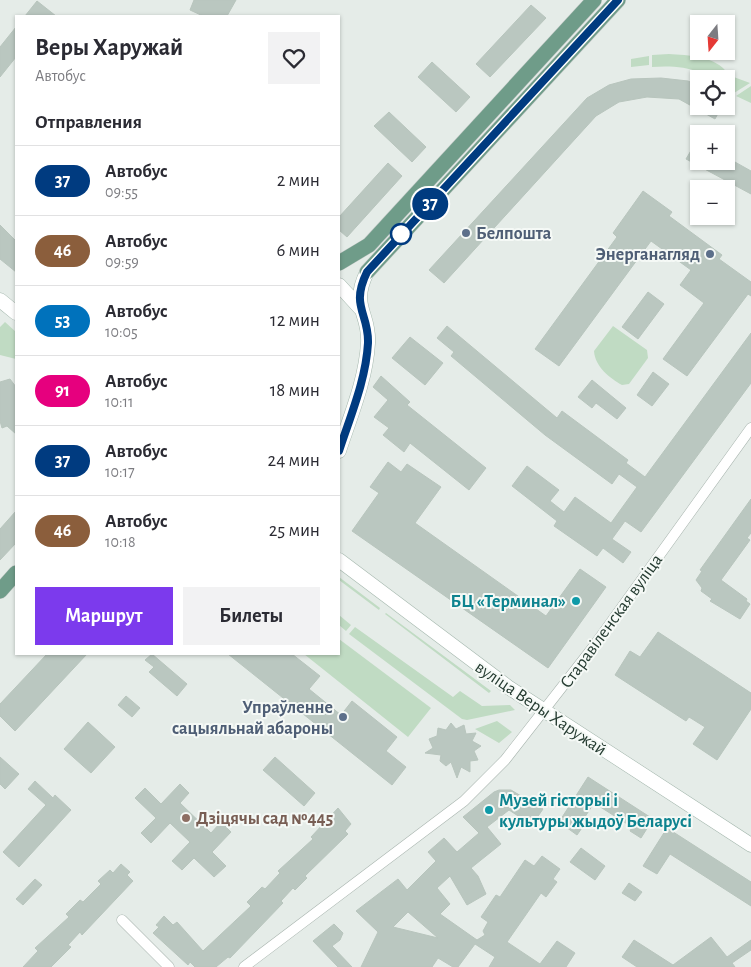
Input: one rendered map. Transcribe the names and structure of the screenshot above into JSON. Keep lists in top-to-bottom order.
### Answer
{
  "streets": {
    "main road": ["вуліца Веры Харужай"],
    "street": ["Старавіленская вуліца"]
  },
  "crossings": [
    ["Старавіленская вуліца", "вуліца Веры Харужай"]
  ],
  "places": [
    "Белпошта",
    "Энерганагляд",
    "БЦ «Терминал»",
    "Упраўленне сацыяльнай абароны",
    "Музей гісторыі і культуры жыдоў Беларусі",
    "Дзіцячы сад №445"
  ],
  "lines": ["bus line 37"],
  "north": "bottom",
  "page": {
    "on_map": "37",
    "map_buttons": ["+", "−"],
    "heading": [
      ["Веры Харужай", "Автобус"],
      "Отправления"
    ],
    "list": [
      {
        "mark": "37",
        "name": "Автобус",
        "note": "09:55",
        "value": "2 мин"
      },
      {
        "mark": "46",
        "name": "Автобус",
        "note": "09:59",
        "value": "6 мин"
      },
      {
        "mark": "53",
        "name": "Автобус",
        "note": "10:05",
        "value": "12 мин"
      },
      {
        "mark": "91",
        "name": "Автобус",
        "note": "10:11",
        "value": "18 мин"
      },
      {
        "mark": "37",
        "name": "Автобус",
        "note": "10:17",
        "value": "24 мин"
      },
      {
        "mark": "46",
        "name": "Автобус",
        "note": "10:18",
        "value": "25 мин"
      }
    ],
    "buttons": ["Маршрут", "Билеты"]
  }
}
